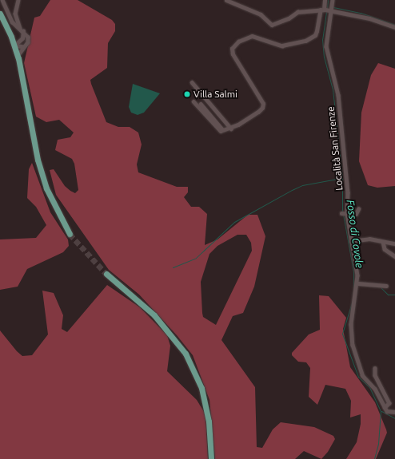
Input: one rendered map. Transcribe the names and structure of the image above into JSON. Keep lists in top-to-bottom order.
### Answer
{
  "streets": {
    "street": ["Località San Firenze"]
  },
  "water": ["Fosso di Covole"],
  "places": ["Villa Salmi"]
}
